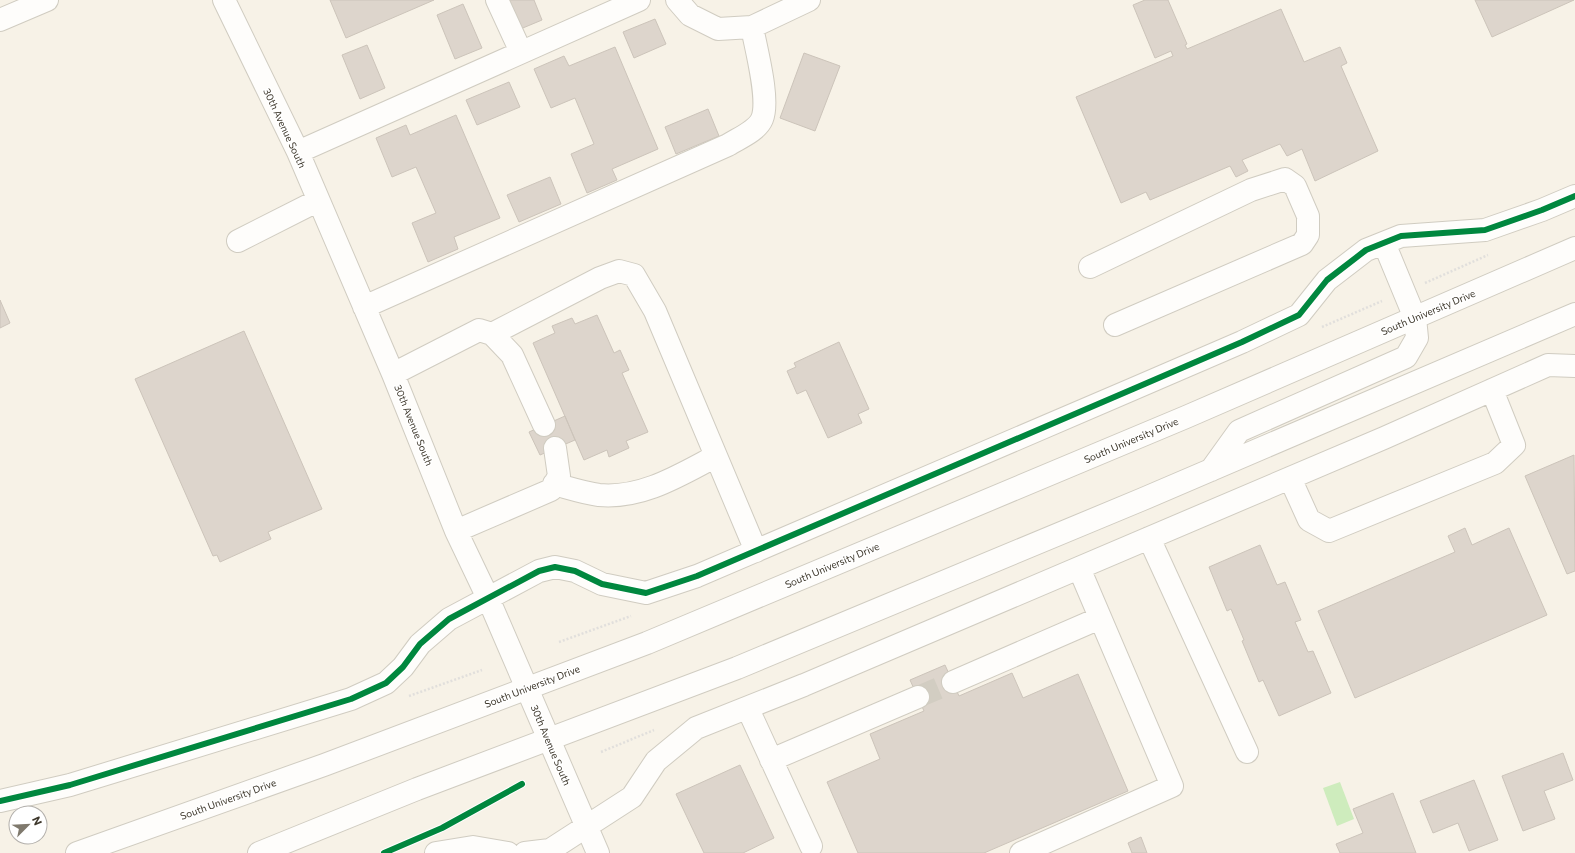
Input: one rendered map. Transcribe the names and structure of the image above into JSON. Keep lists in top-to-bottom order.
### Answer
{
  "streets": {
    "street": ["30th Avenue South", "South University Drive"]
  },
  "crossings": [
    ["30th Avenue South", "South University Drive"]
  ],
  "north": "top right"
}
